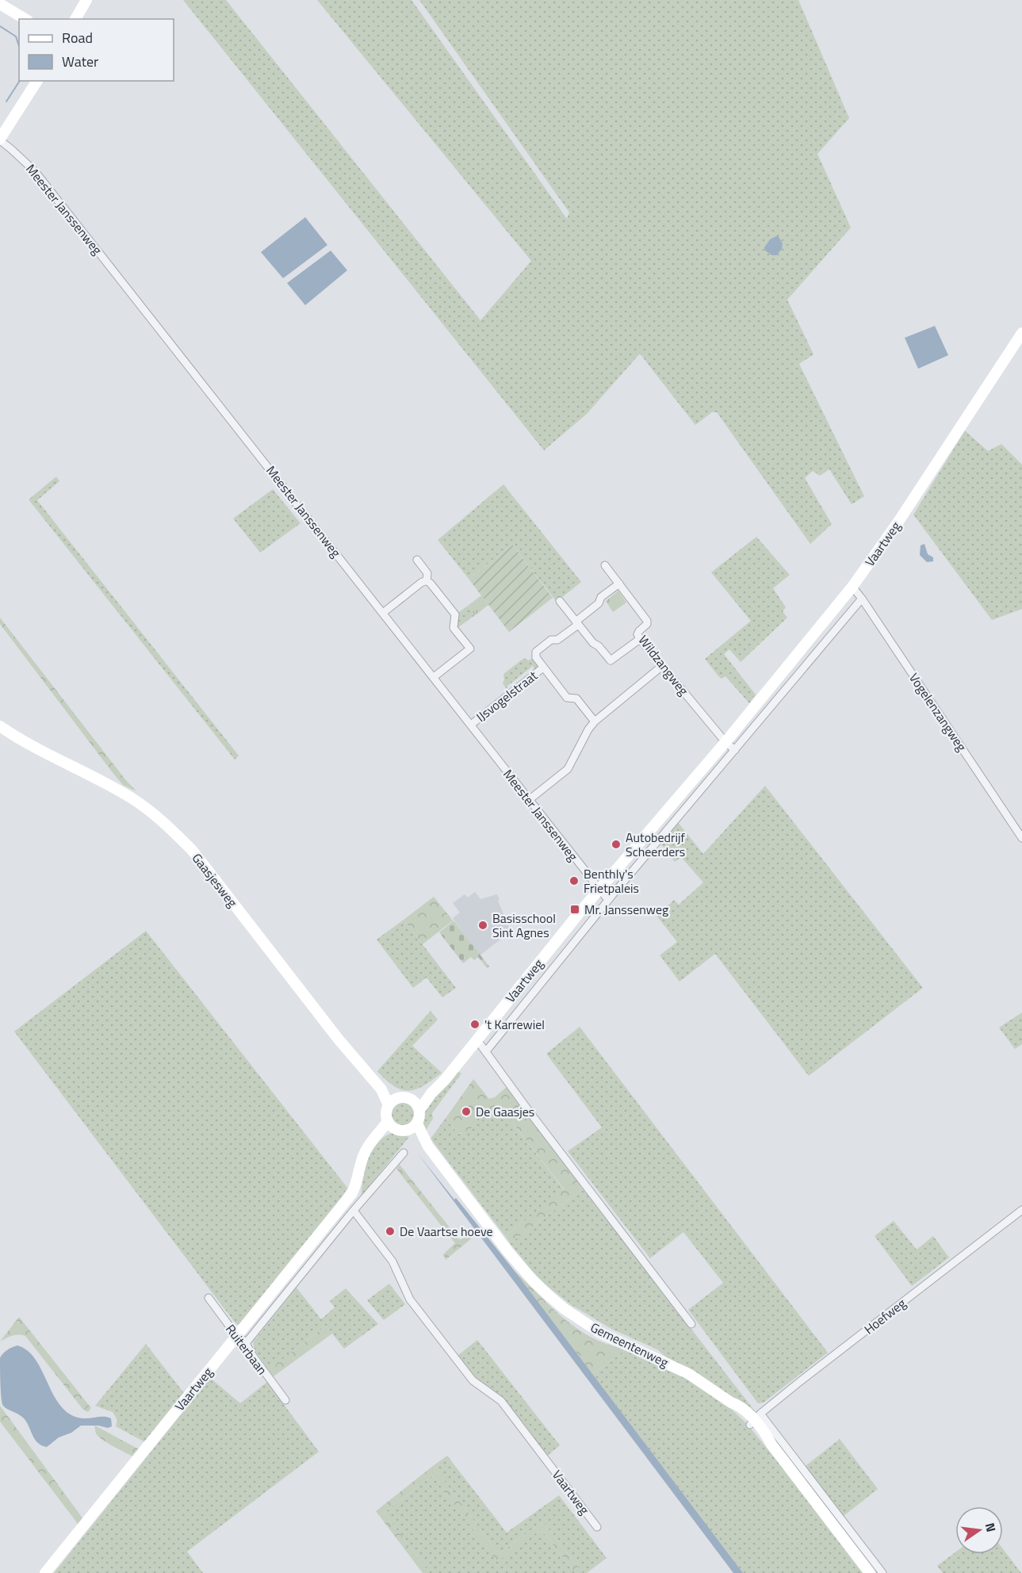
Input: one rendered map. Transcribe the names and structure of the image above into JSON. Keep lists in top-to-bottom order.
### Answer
{
  "streets": {
    "street": [
      "Meester Janssenweg",
      "Vaartweg",
      "Wildzangweg",
      "IJsvogelstraat",
      "Vogelenzangweg",
      "Gaasjesweg",
      "Hoefweg",
      "Gemeentenweg",
      "Ruiterbaan"
    ]
  },
  "crossings": [
    ["Meester Janssenweg", "Vaartweg"],
    ["Meester Janssenweg", "IJsvogelstraat"],
    ["Vaartweg", "Wildzangweg"],
    ["Vaartweg", "Vogelenzangweg"],
    ["Vaartweg", "Gaasjesweg"],
    ["Vaartweg", "Gemeentenweg"],
    ["Vaartweg", "Ruiterbaan"],
    ["Gaasjesweg", "Gemeentenweg"],
    ["Hoefweg", "Gemeentenweg"]
  ],
  "places": {
    "other": [
      "Autobedrijf Scheerders",
      "Benthly's Frietpaleis",
      "Basisschool Sint Agnes",
      "'t Karrewiel",
      "De Gaasjes",
      "De Vaartse hoeve"
    ],
    "transit": ["Mr. Janssenweg"]
  },
  "legend": ["Road", "Water"],
  "north": "right"
}
